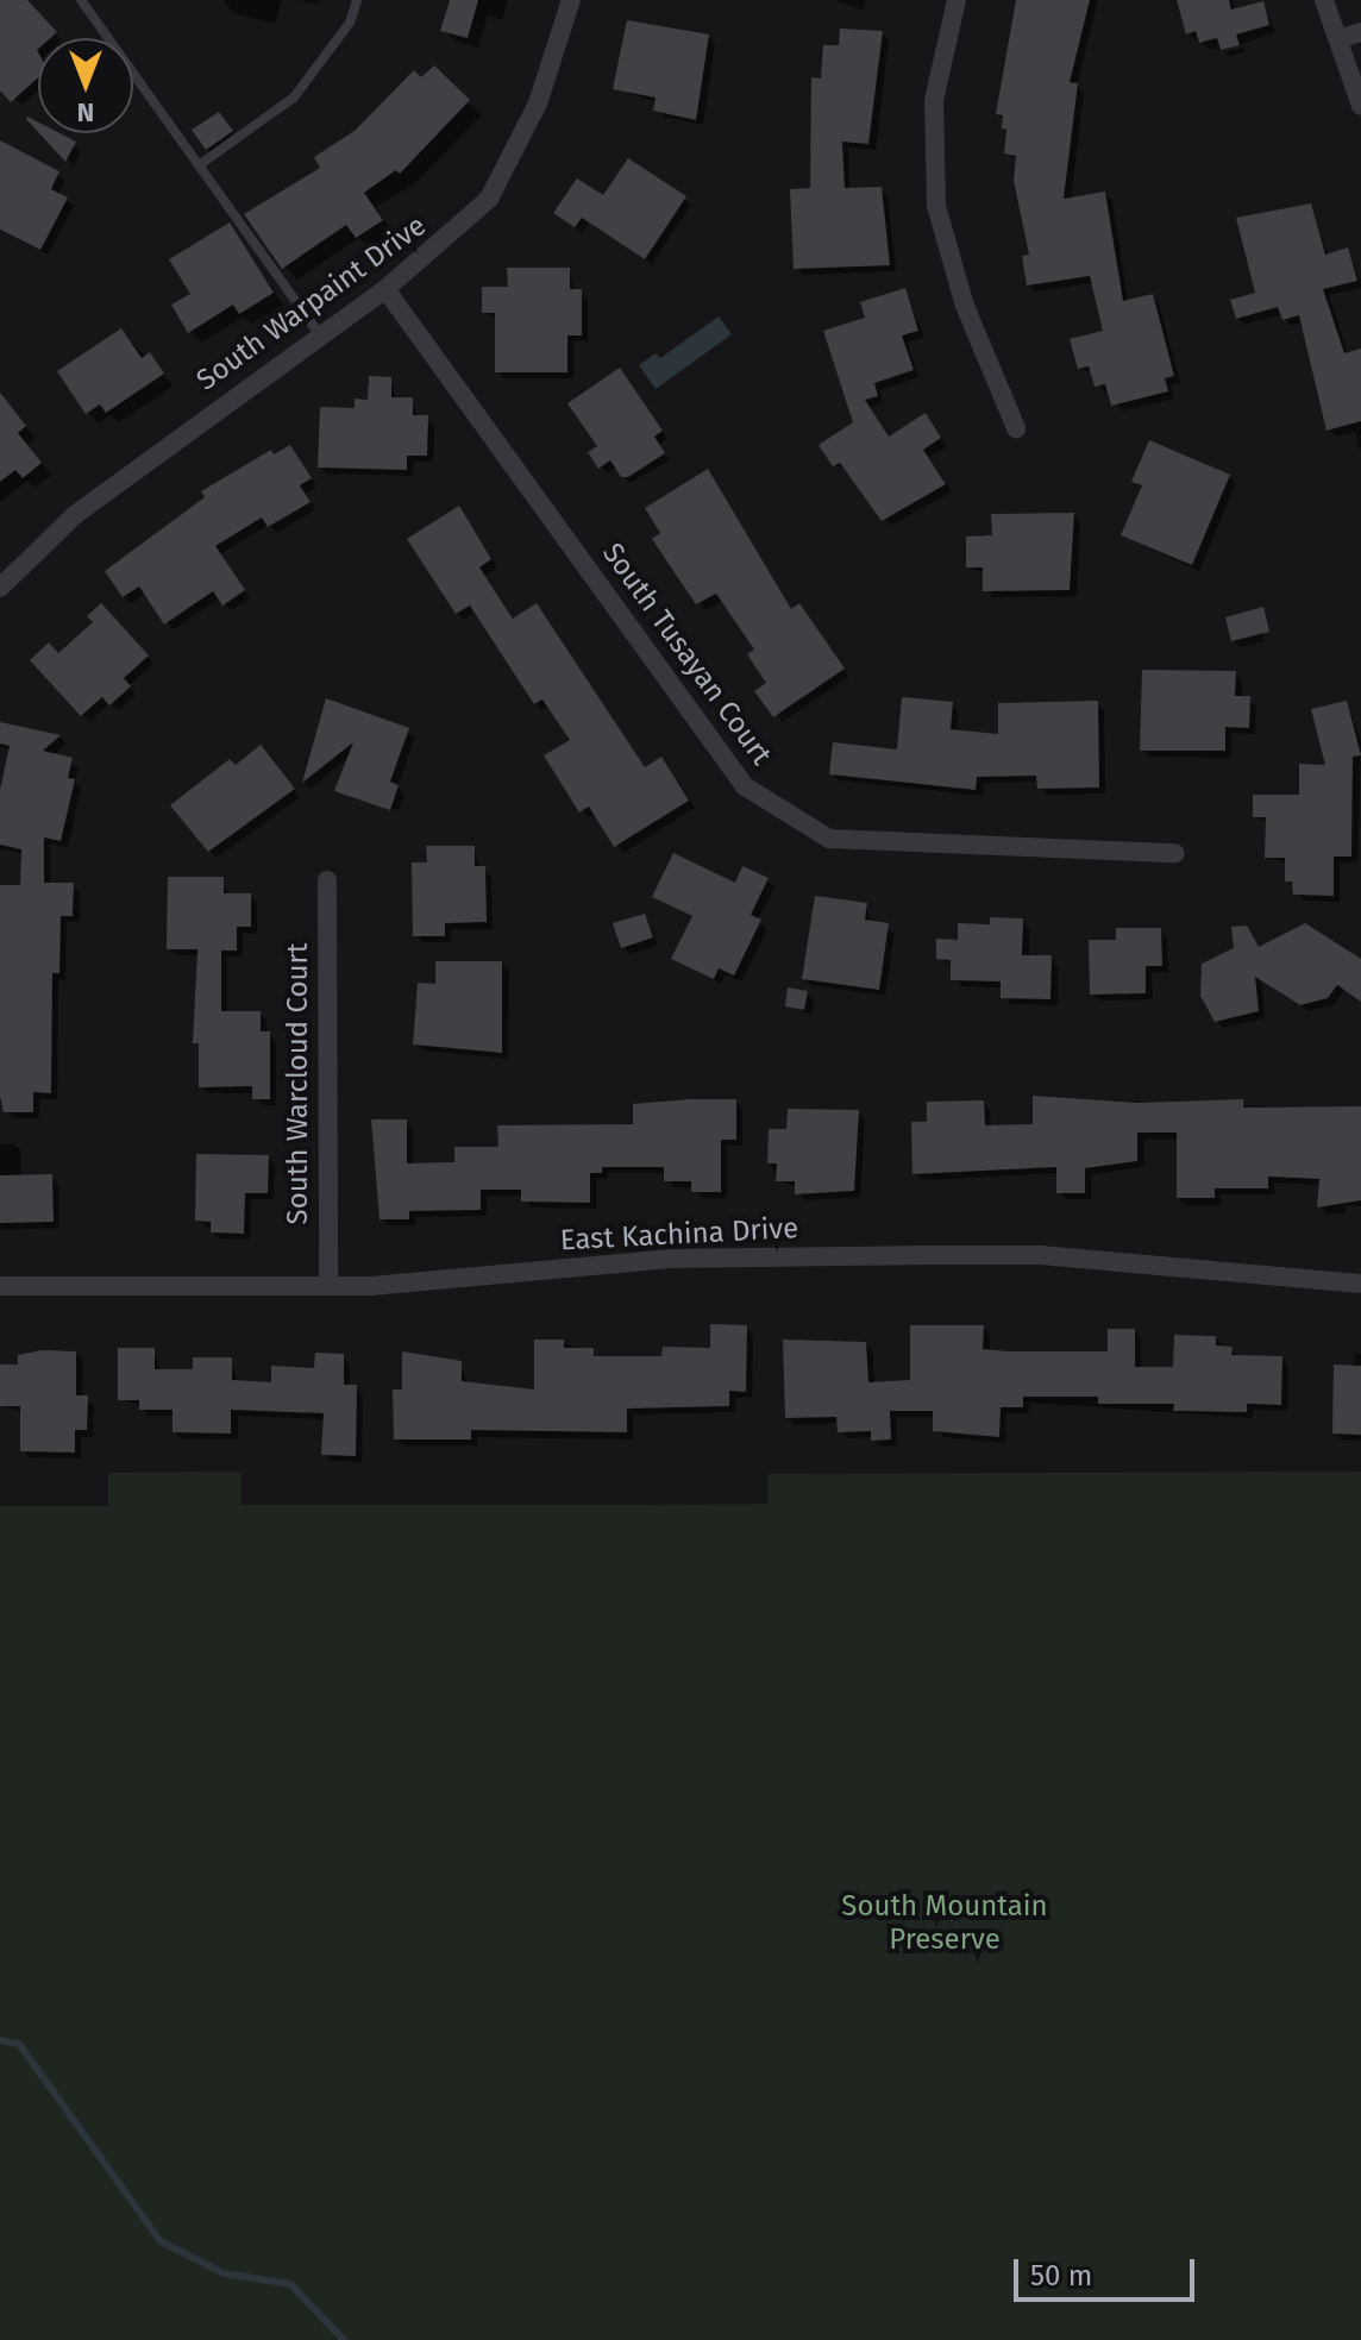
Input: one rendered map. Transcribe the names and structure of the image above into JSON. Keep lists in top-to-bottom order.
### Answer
{
  "streets": {
    "street": [
      "South Warpaint Drive",
      "South Tusayan Court",
      "South Warcloud Court",
      "East Kachina Drive"
    ]
  },
  "crossings": [
    ["South Warpaint Drive", "South Tusayan Court"],
    ["South Warcloud Court", "East Kachina Drive"]
  ],
  "parks": ["South Mountain Preserve"],
  "scale_bar": "50 m",
  "north": "bottom"
}
